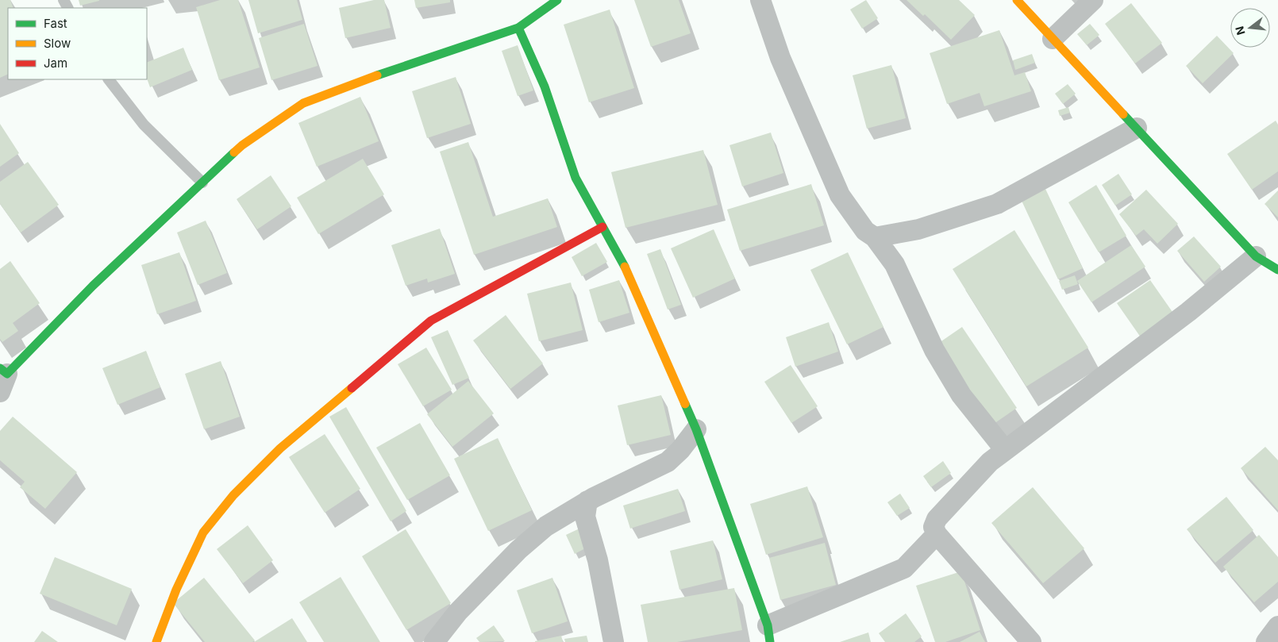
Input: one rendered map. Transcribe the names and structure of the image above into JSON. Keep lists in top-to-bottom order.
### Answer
{
  "legend": ["Fast", "Slow", "Jam"],
  "north": "left"
}
